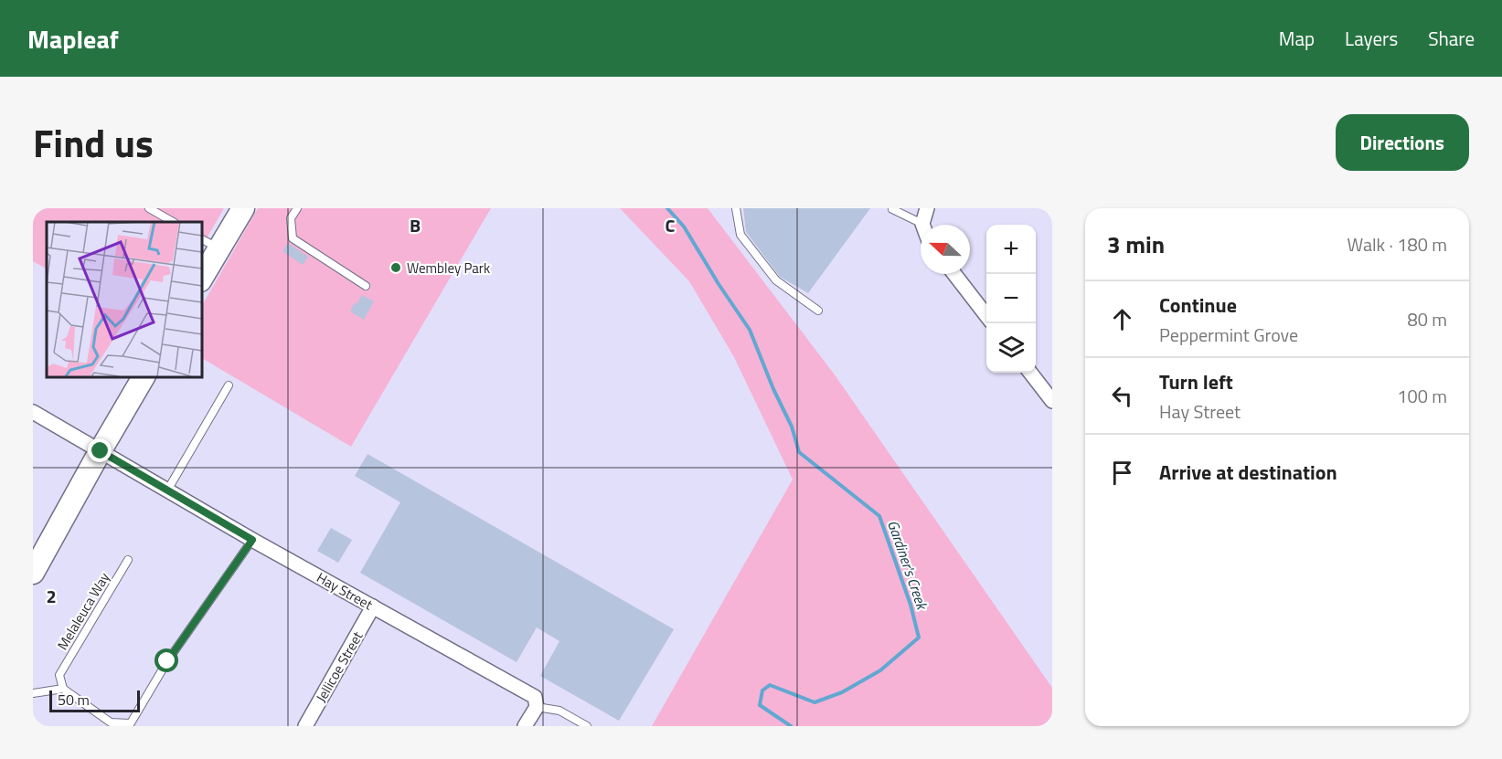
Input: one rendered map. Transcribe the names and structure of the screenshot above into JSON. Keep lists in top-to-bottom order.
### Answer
{
  "streets": {
    "street": ["Hay Street", "Jellicoe Street"],
    "lane": ["Melaleuca Way"]
  },
  "crossings": [
    ["Hay Street", "Jellicoe Street"]
  ],
  "water": ["Gardiner's Creek"],
  "places": ["Wembley Park"],
  "scale_bar": "50 m",
  "north": "left",
  "page": {
    "header": "Mapleaf",
    "nav": ["Map", "Layers", "Share"],
    "title": "Find us",
    "buttons": "Directions",
    "heading": ["3 min", "Walk · 180 m"],
    "map_buttons": ["+", "−"],
    "list": [
      ["Continue", "Peppermint Grove", "80 m"],
      ["Turn left", "Hay Street", "100 m"],
      "Arrive at destination"
    ],
    "scale": "50 m"
  },
  "grid": {
    "columns": ["B", "C"],
    "rows": ["2"]
  }
}
